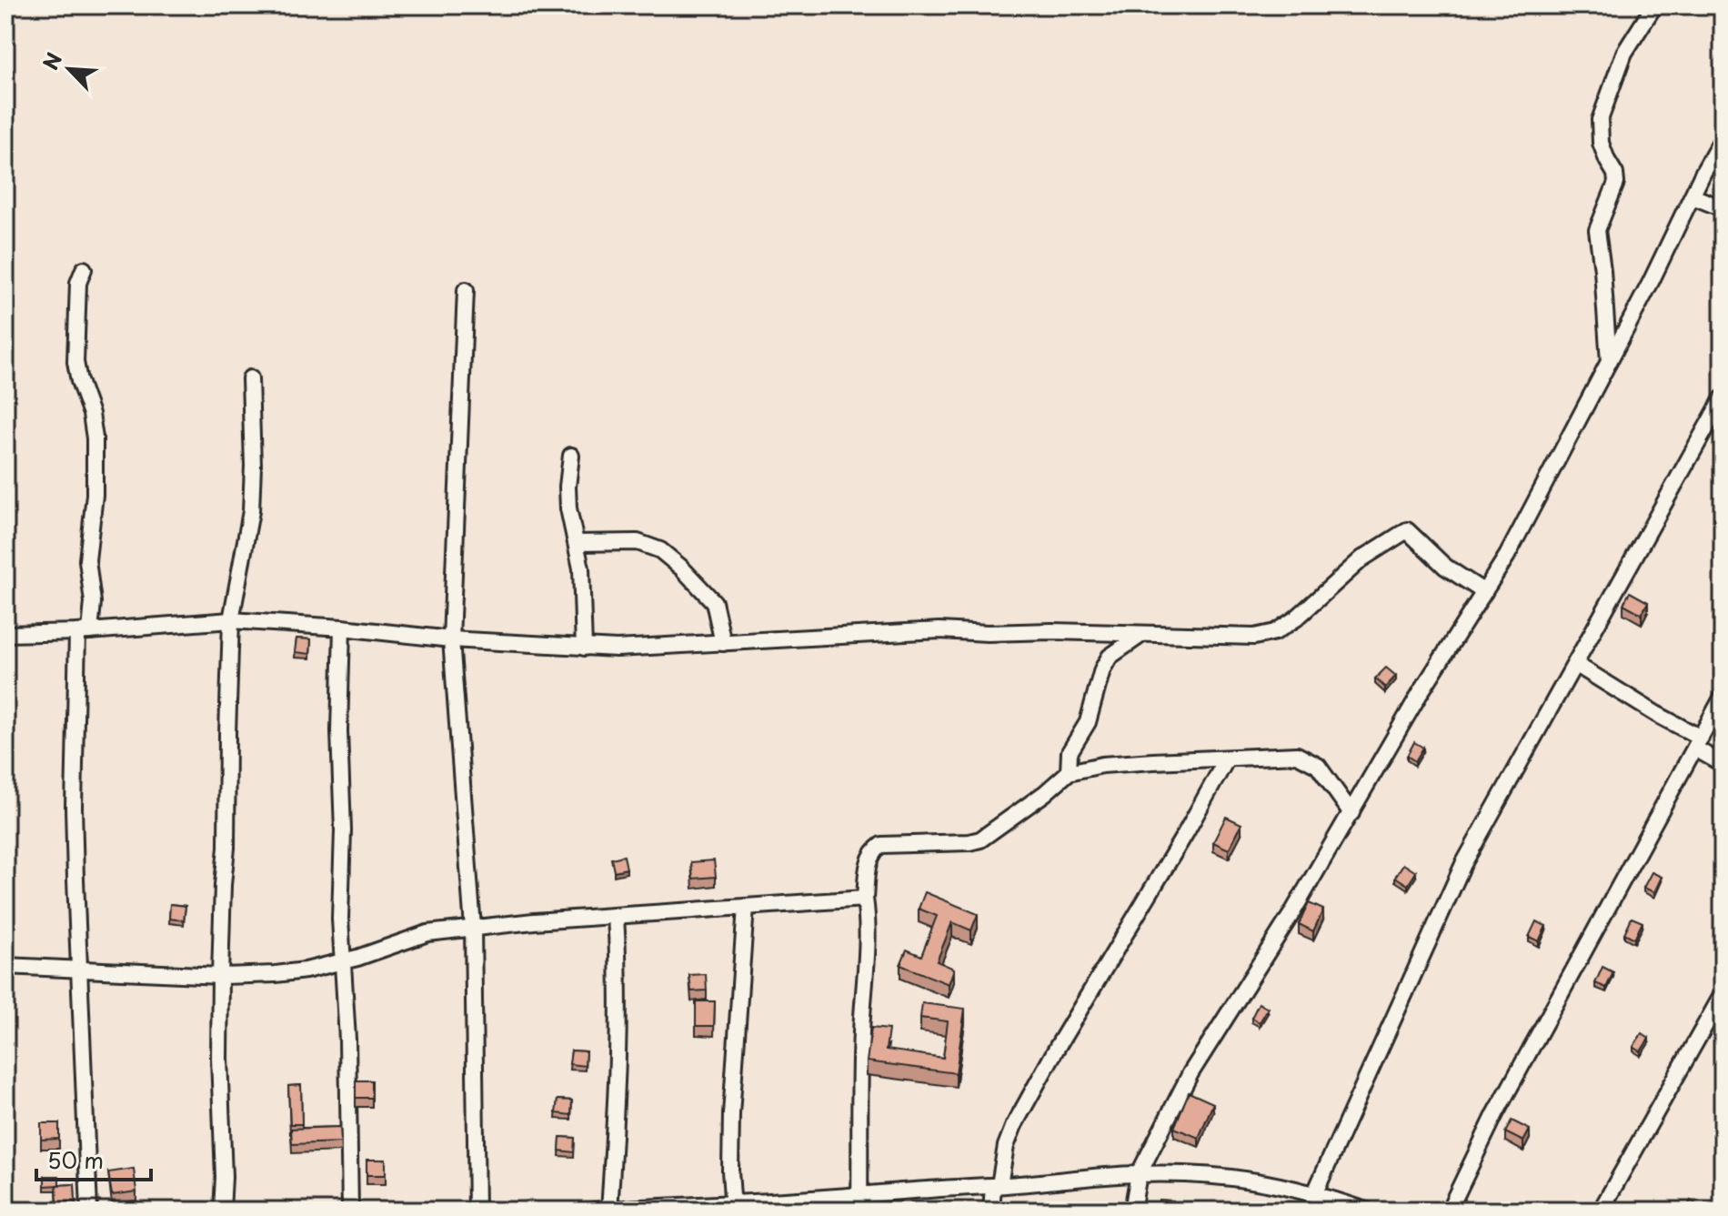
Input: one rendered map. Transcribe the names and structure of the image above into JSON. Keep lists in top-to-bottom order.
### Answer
{
  "scale_bar": "50 m",
  "north": "top left"
}
